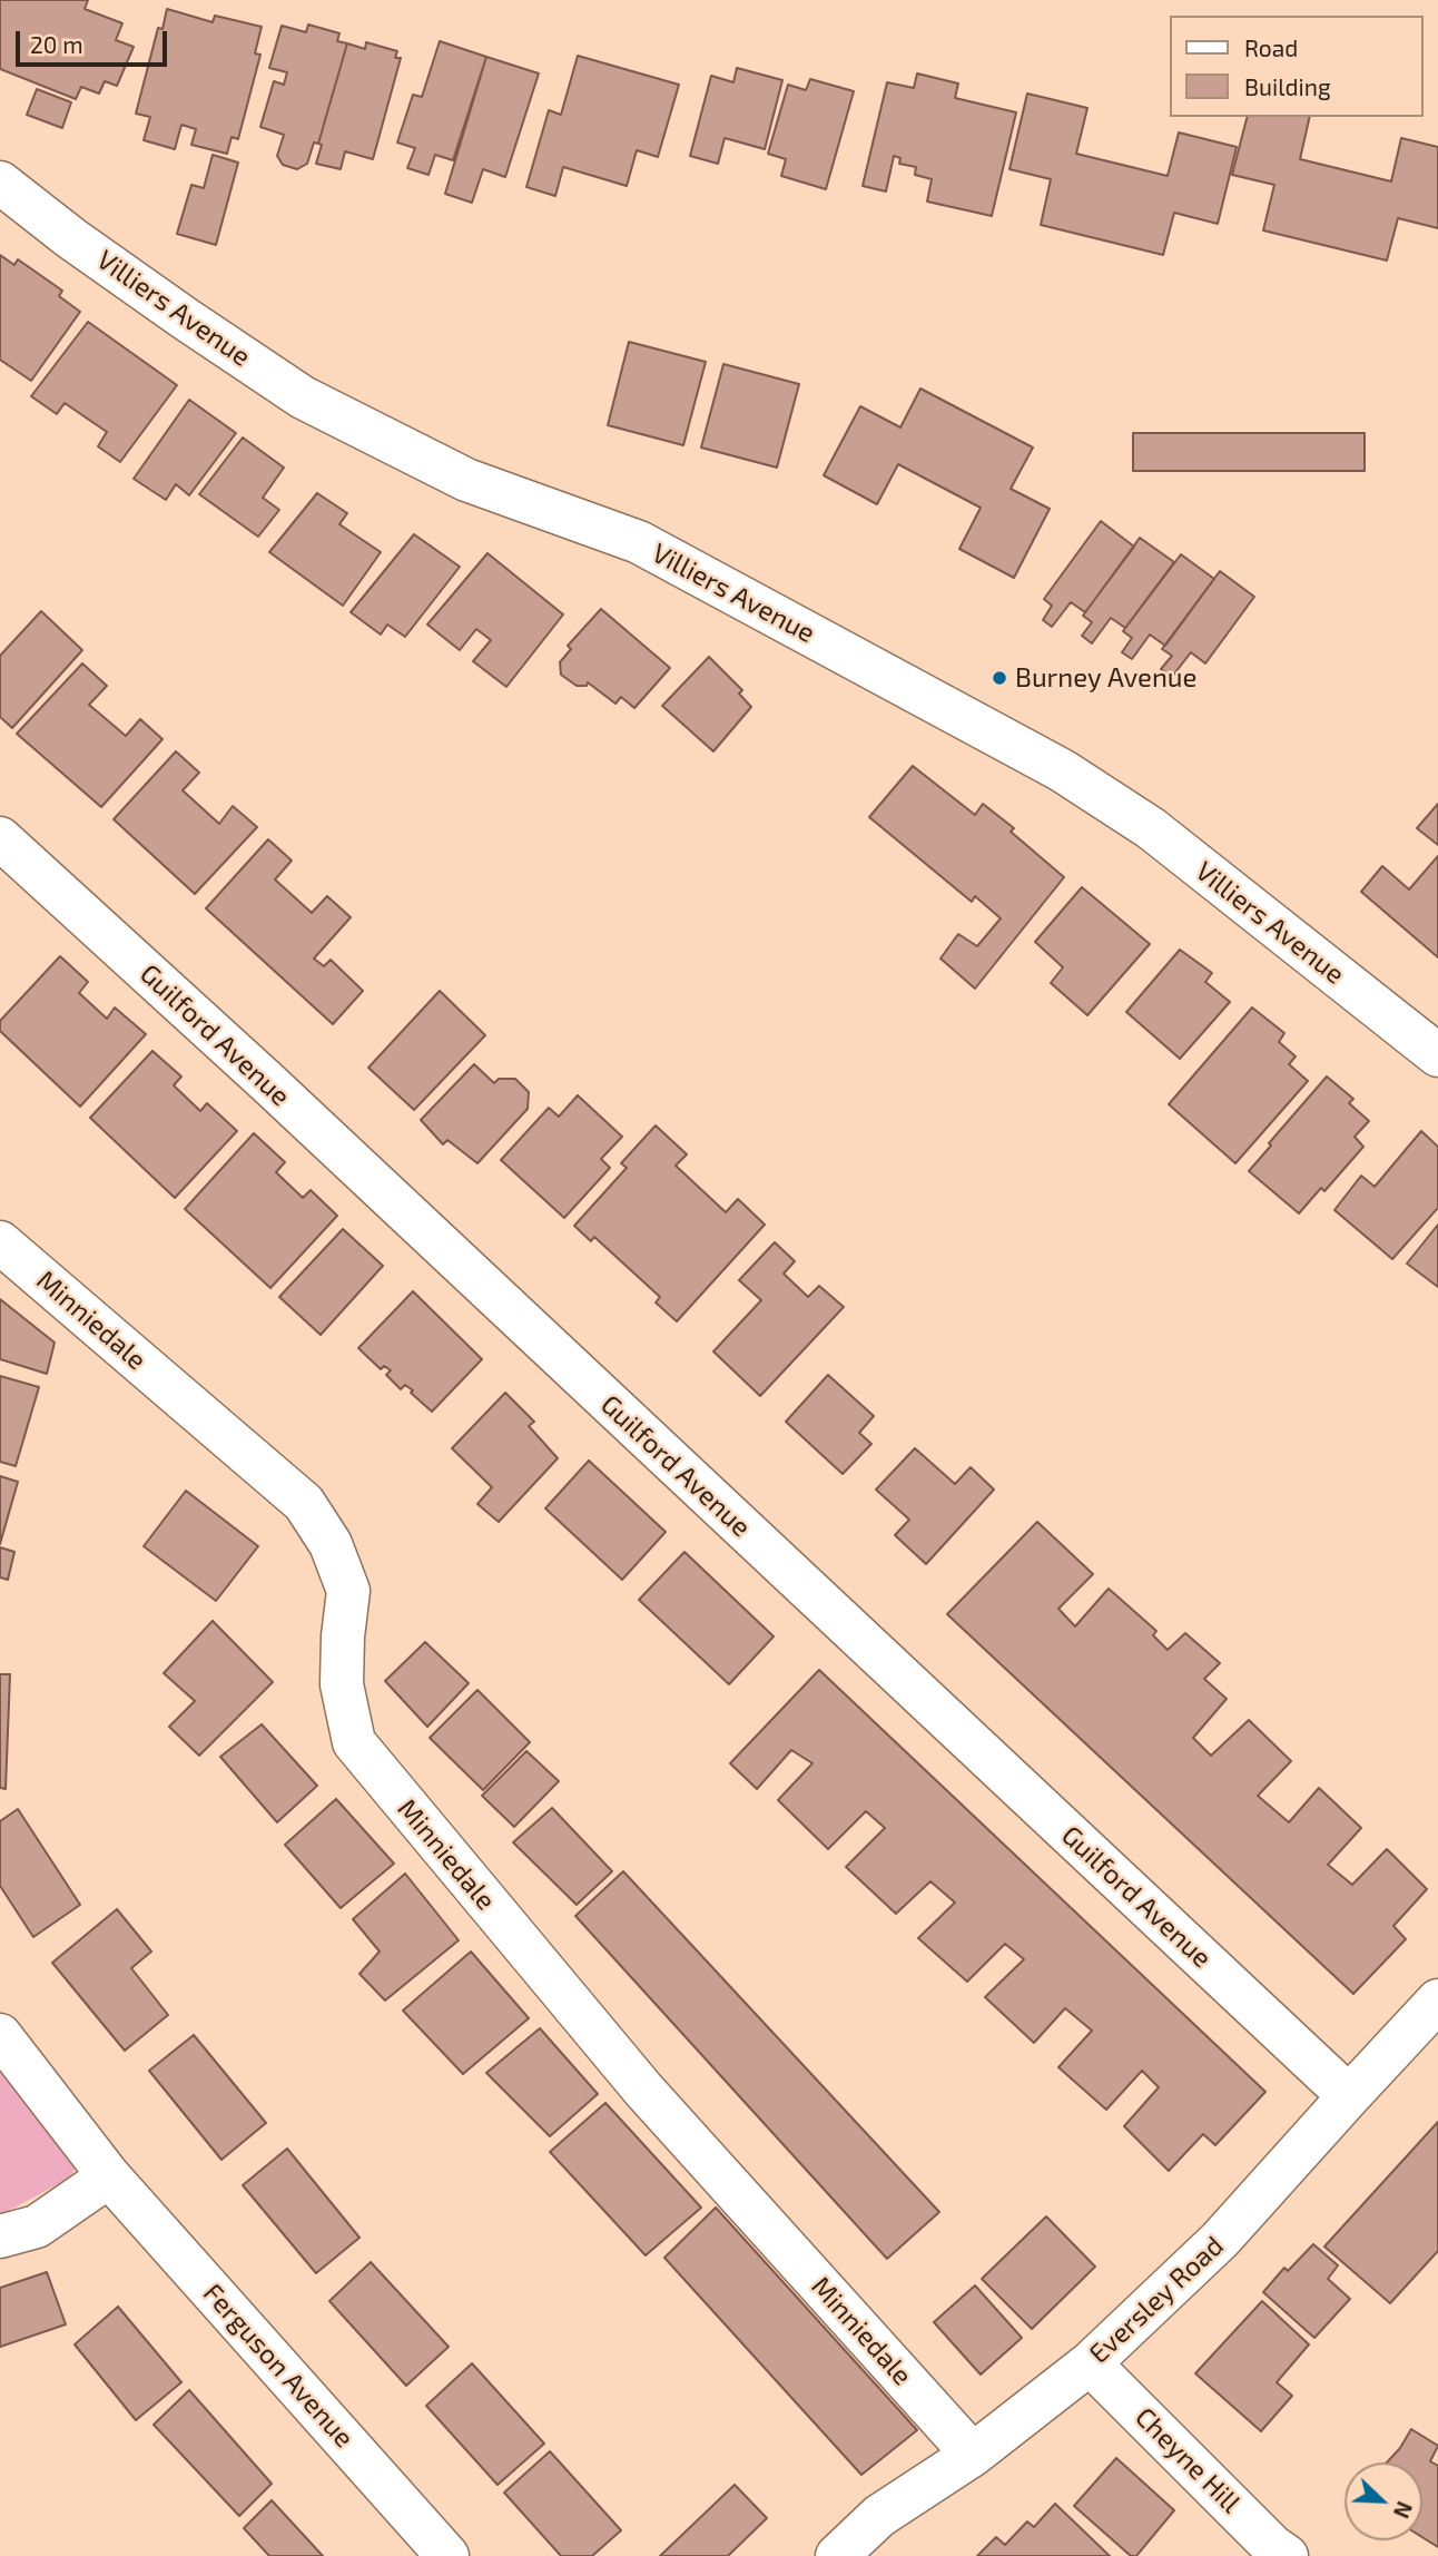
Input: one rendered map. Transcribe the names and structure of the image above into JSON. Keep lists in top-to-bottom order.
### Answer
{
  "streets": {
    "street": [
      "Villiers Avenue",
      "Guilford Avenue",
      "Minniedale",
      "Eversley Road",
      "Ferguson Avenue",
      "Cheyne Hill"
    ]
  },
  "crossings": [
    ["Guilford Avenue", "Eversley Road"],
    ["Minniedale", "Eversley Road"],
    ["Eversley Road", "Cheyne Hill"]
  ],
  "places": ["Burney Avenue"],
  "legend": ["Road", "Building"],
  "scale_bar": "20 m",
  "north": "bottom right"
}
